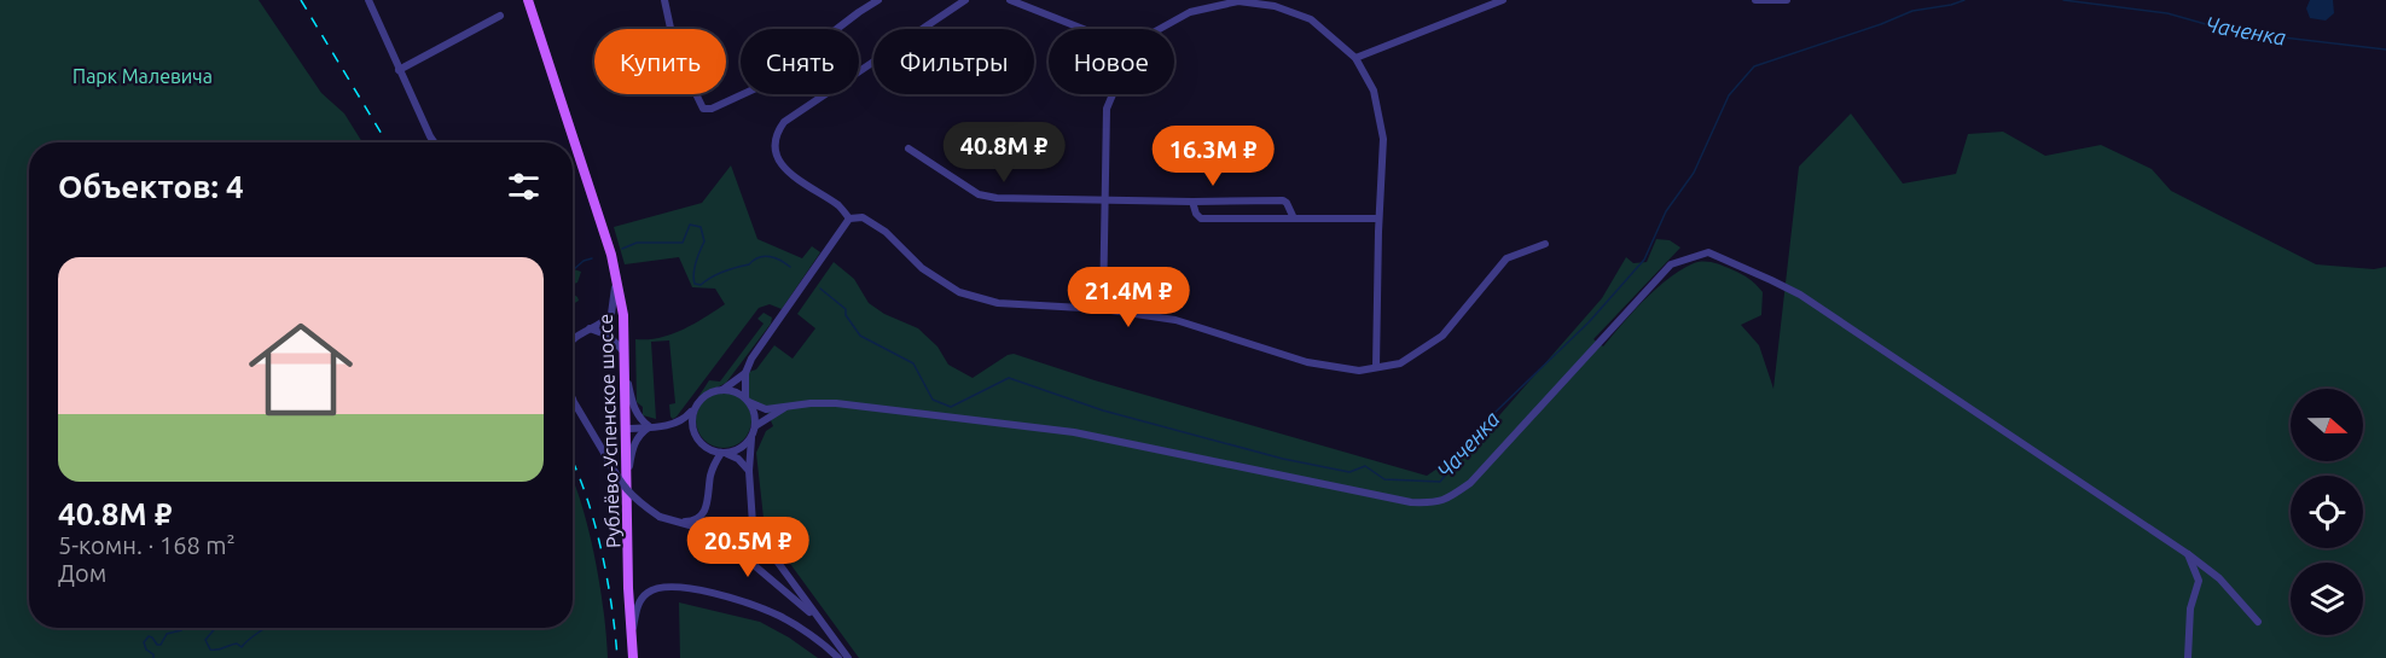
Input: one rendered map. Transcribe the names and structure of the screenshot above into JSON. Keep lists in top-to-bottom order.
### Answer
{
  "streets": {
    "main road": ["Рублёво-Успенское шоссе"]
  },
  "water": ["Чаченка"],
  "parks": ["Парк Малевича"],
  "north": "right",
  "page": {
    "chip": [
      "Купить",
      "Снять",
      "Фильтры",
      "Новое"
    ],
    "price": [
      "40.8M ₽",
      "16.3M ₽",
      "21.4M ₽",
      "20.5M ₽"
    ],
    "heading": "Объектов: 4",
    "list": [
      {
        "name": "40.8M ₽",
        "note": "5-комн. · 168 m² · Дом"
      }
    ]
  }
}
